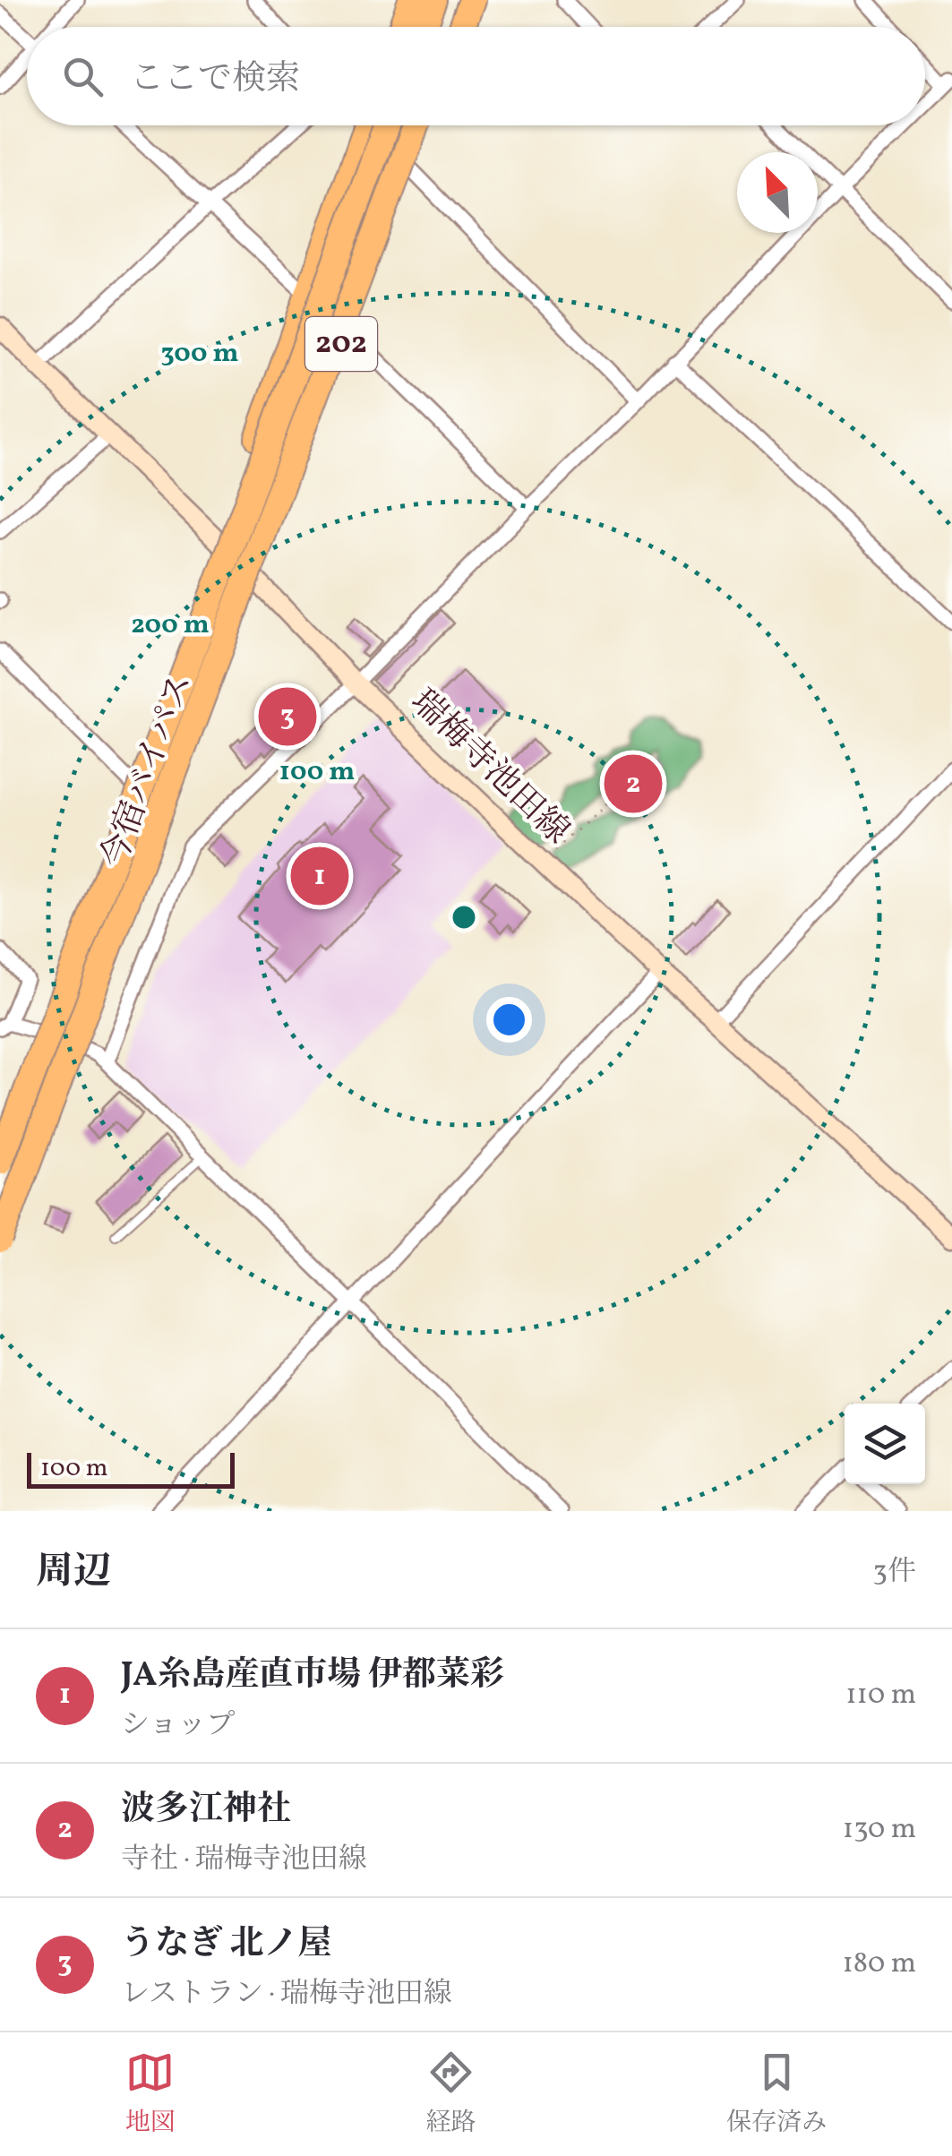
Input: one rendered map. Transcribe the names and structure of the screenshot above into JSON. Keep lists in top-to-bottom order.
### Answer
{
  "streets": {
    "highway": ["202", "今宿バイパス"],
    "main road": ["瑞梅寺池田線"]
  },
  "crossings": [
    ["瑞梅寺池田線", "今宿バイパス"]
  ],
  "scale_bar": "100 m",
  "north": "top left",
  "page": {
    "search": "ここで検索",
    "pins": ["3", "2", "1"],
    "scale": "100 m",
    "heading": ["周辺", "3件"],
    "list": [
      {
        "mark": "1",
        "name": "JA糸島産直市場 伊都菜彩",
        "note": "ショップ",
        "value": "110 m"
      },
      {
        "mark": "2",
        "name": "波多江神社",
        "note": "寺社 · 瑞梅寺池田線",
        "value": "130 m"
      },
      {
        "mark": "3",
        "name": "うなぎ 北ノ屋",
        "note": "レストラン · 瑞梅寺池田線",
        "value": "180 m"
      }
    ],
    "nav": ["地図", "経路", "保存済み"]
  },
  "rings": ["300 m", "200 m", "100 m"]
}
